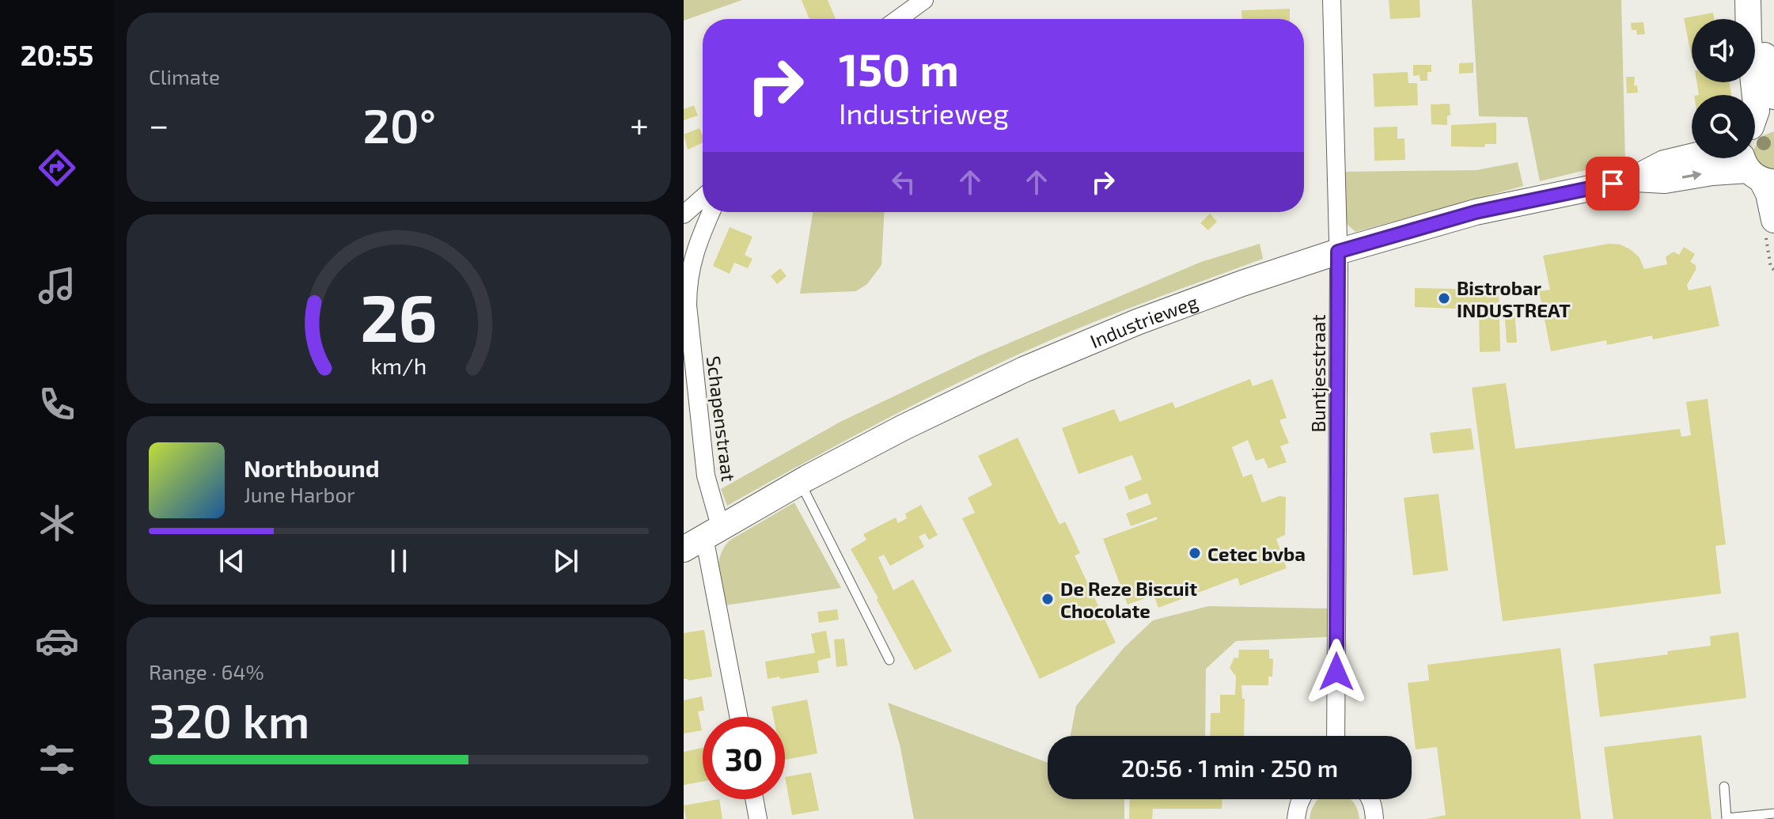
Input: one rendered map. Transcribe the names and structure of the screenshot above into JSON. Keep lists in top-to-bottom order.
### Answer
{
  "streets": {
    "main road": ["Industrieweg"],
    "street": ["Buntjesstraat", "Schapenstraat"]
  },
  "crossings": [
    ["Industrieweg", "Buntjesstraat"],
    ["Industrieweg", "Schapenstraat"]
  ],
  "places": ["Bistrobar INDUSTREAT", "Cetec bvba", "De Reze Biscuit Chocolate"],
  "page": {
    "tabs": "20:55",
    "tile": [
      "Climate",
      ["Range · 64%", "320 km"]
    ],
    "turn": ["150 m", "Industrieweg"],
    "heat": ["−", "20°", "+"],
    "song": ["Northbound", "June Harbor"],
    "limit": "30",
    "trip": "20:56 · 1 min · 250 m",
    "gauge": ["26", "km/h"]
  }
}
